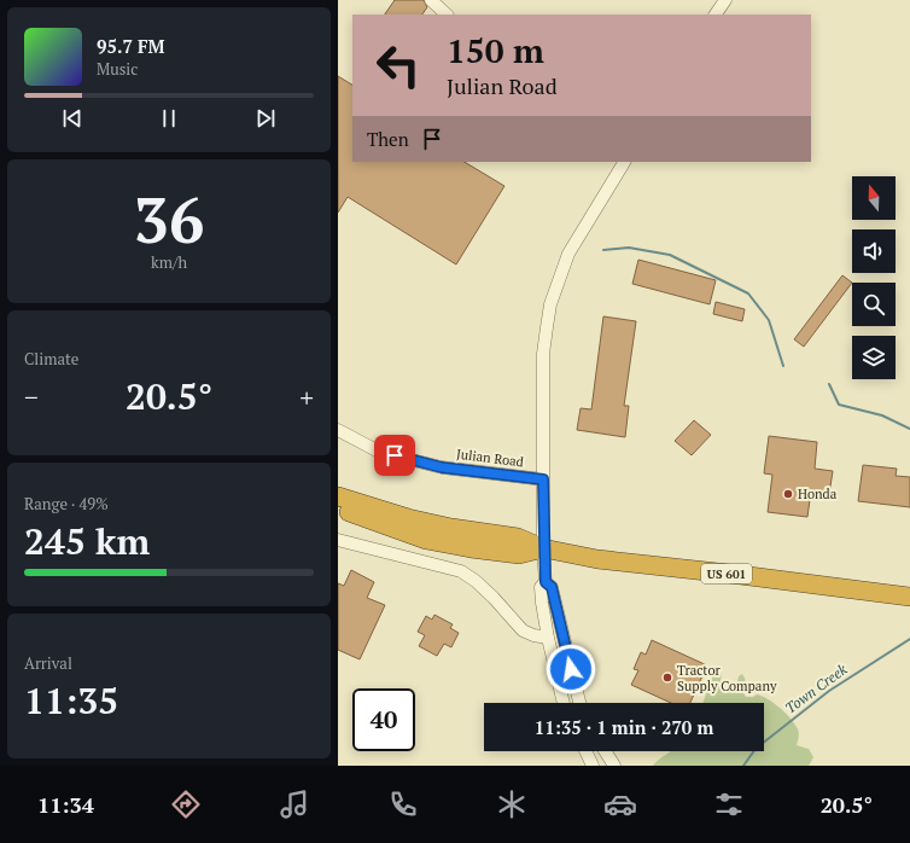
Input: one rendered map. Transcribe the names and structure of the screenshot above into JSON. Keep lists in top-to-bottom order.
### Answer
{
  "streets": {
    "highway": ["US 601"],
    "street": ["Julian Road"]
  },
  "water": ["Town Creek"],
  "places": ["Honda", "Tractor Supply Company"],
  "north": "top",
  "page": {
    "turn": ["150 m", "Julian Road"],
    "song": ["95.7 FM", "Music"],
    "then": "Then",
    "tile": [
      ["36", "km/h"],
      "Climate",
      ["Range · 49%", "245 km"],
      ["Arrival", "11:35"]
    ],
    "heat": ["−", "20.5°", "+"],
    "limit": "40",
    "trip": "11:35 · 1 min · 270 m",
    "tabs": ["11:34", "20.5°"]
  }
}
